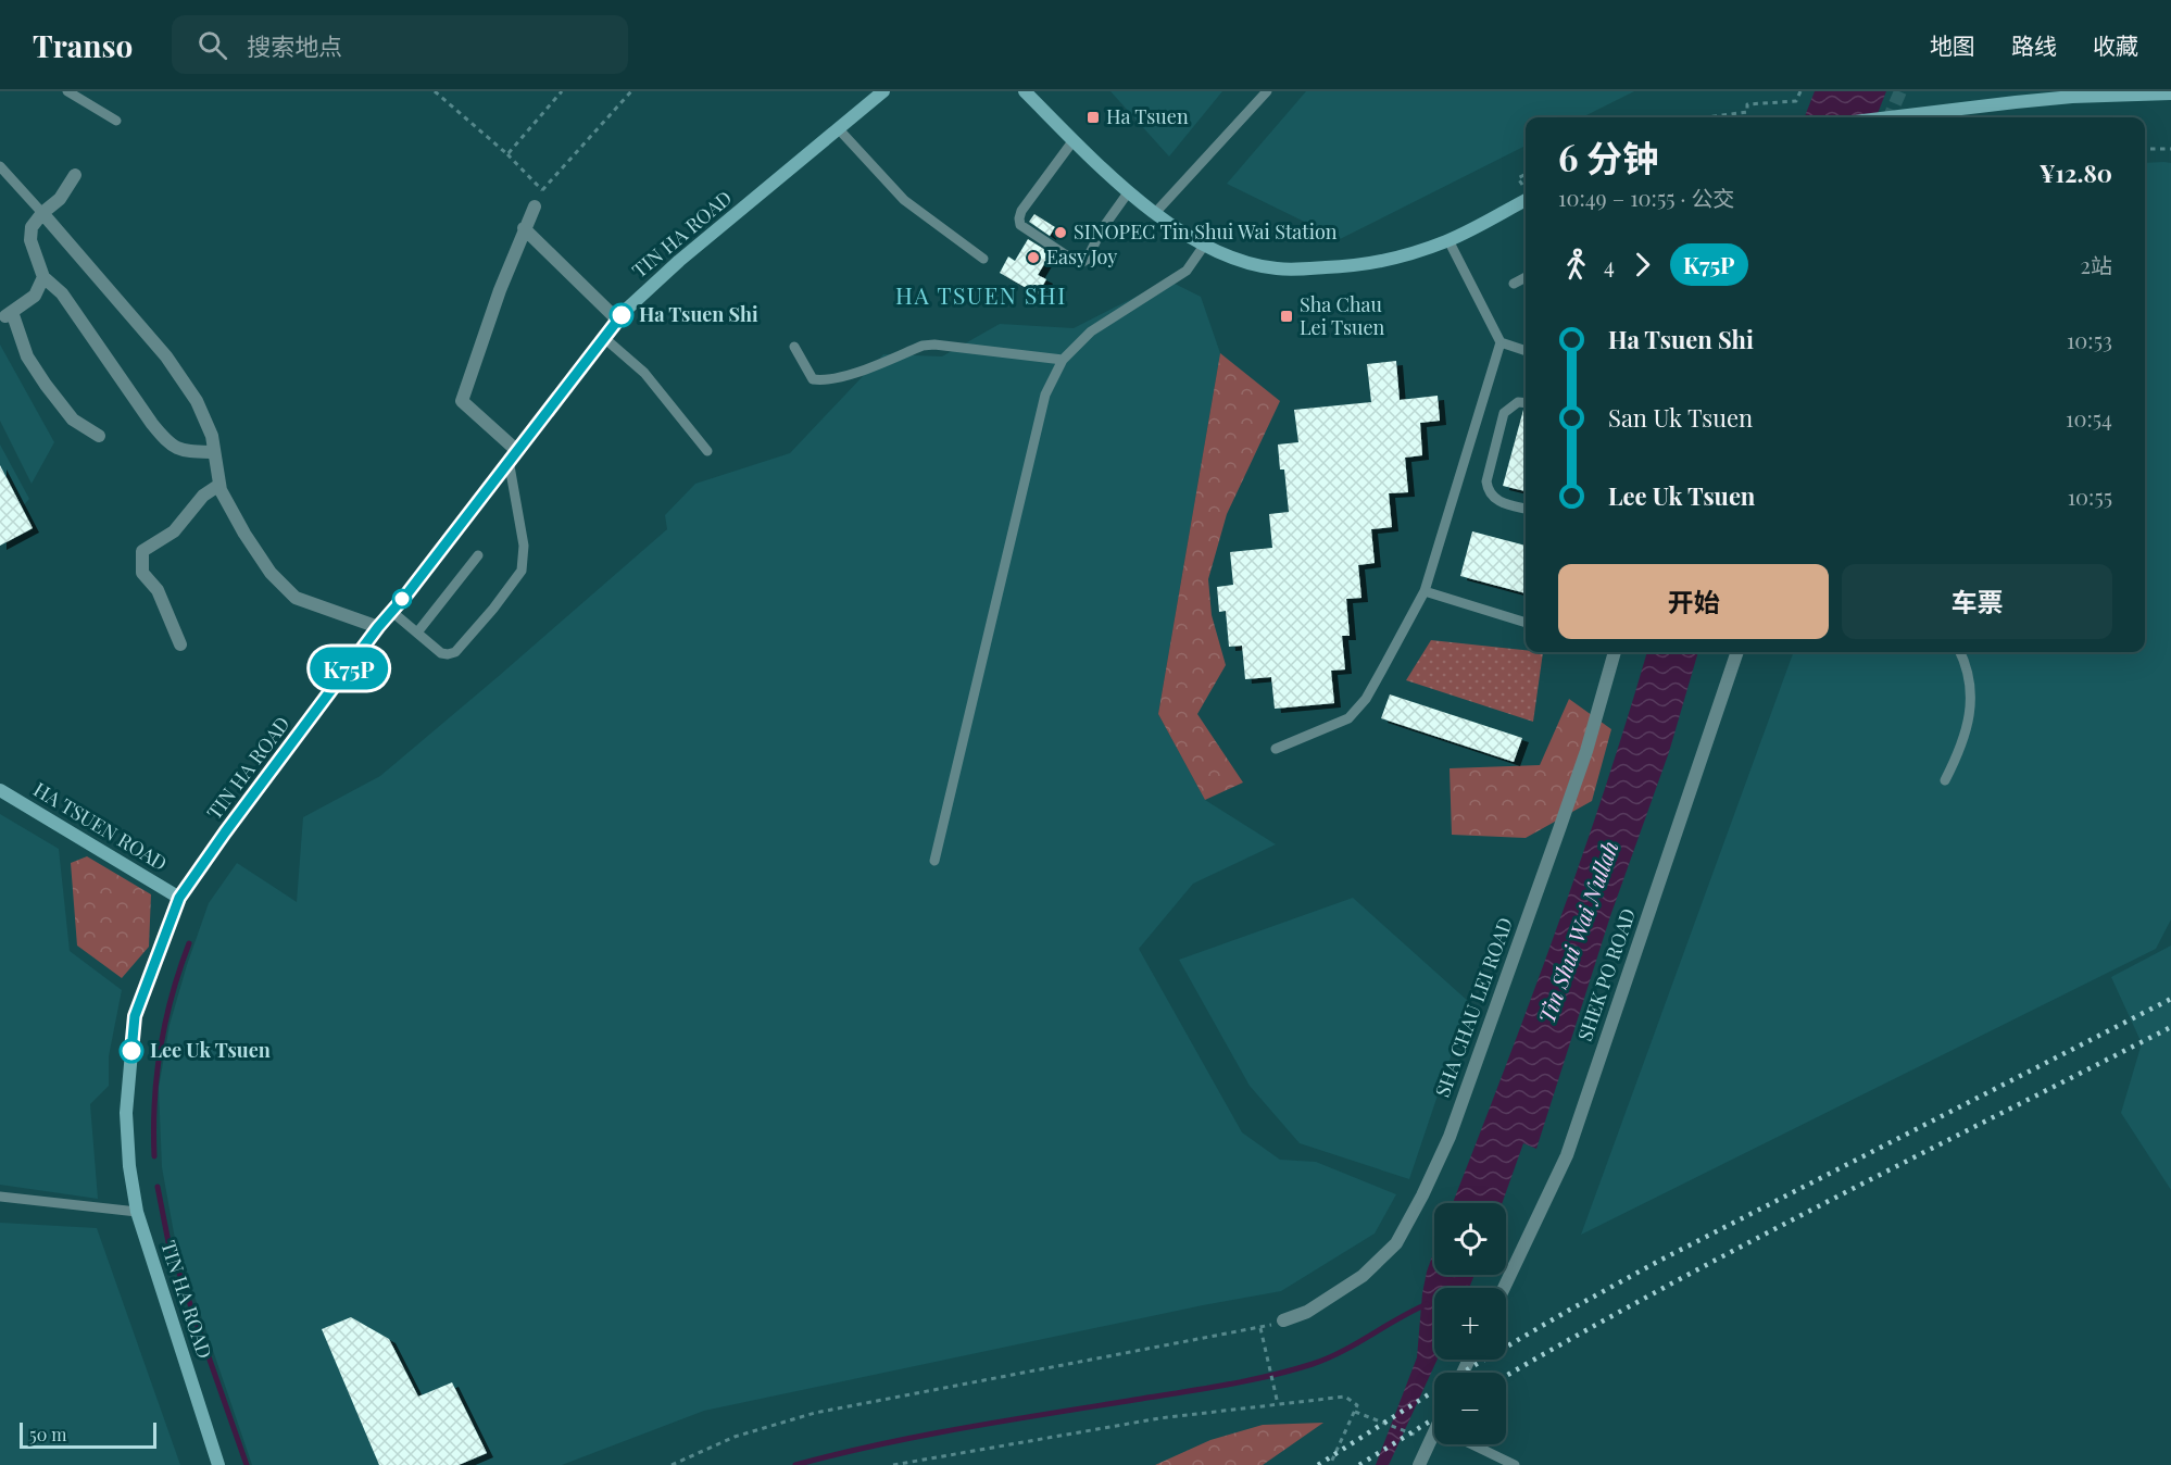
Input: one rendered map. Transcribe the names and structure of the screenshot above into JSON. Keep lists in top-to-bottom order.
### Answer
{
  "streets": {
    "street": [
      "TIN HA ROAD",
      "HA TSUEN ROAD",
      "SHEK PO ROAD",
      "SHA CHAU LEI ROAD"
    ]
  },
  "crossings": [
    ["TIN HA ROAD", "HA TSUEN ROAD"]
  ],
  "districts": ["HA TSUEN SHI"],
  "water": ["Tin Shui Wai Nullah"],
  "places": {
    "transit": ["Ha Tsuen", "Sha Chau Lei Tsuen"],
    "other": [
      "SINOPEC Tin Shui Wai Station",
      "Easy Joy",
      "Ha Tsuen Shi",
      "Lee Uk Tsuen"
    ]
  },
  "lines": ["bus line K75P"],
  "scale_bar": "50 m",
  "page": {
    "header": "Transo",
    "search": "搜索地点",
    "nav": ["地图", "路线", "收藏"],
    "on_map": "K75P",
    "heading": ["6 分钟", "10:49 – 10:55 · 公交", "¥12.80"],
    "legs": ["4", "K75P", "2站"],
    "list": [
      {
        "name": "Ha Tsuen Shi",
        "value": "10:53"
      },
      {
        "name": "San Uk Tsuen",
        "value": "10:54"
      },
      {
        "name": "Lee Uk Tsuen",
        "value": "10:55"
      }
    ],
    "buttons": ["开始", "车票"],
    "map_buttons": ["+", "−"],
    "scale": "50 m"
  }
}
